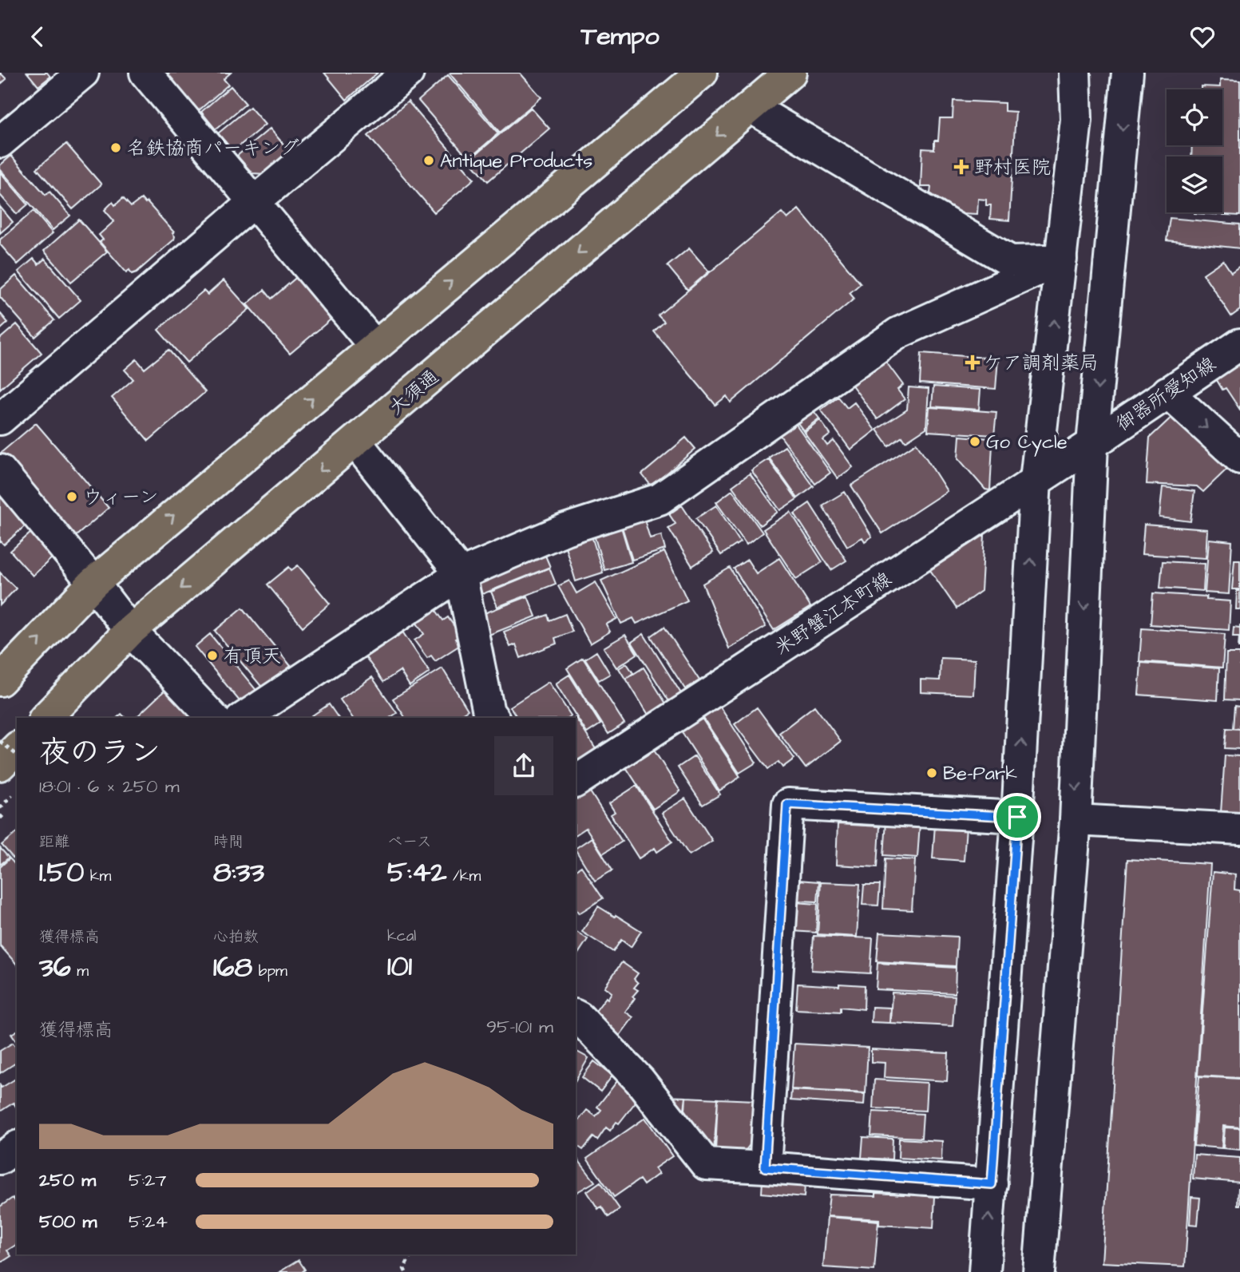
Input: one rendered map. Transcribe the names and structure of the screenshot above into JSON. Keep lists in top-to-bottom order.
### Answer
{
  "streets": {
    "main road": ["大須通"],
    "street": ["御器所愛知線", "米野蟹江本町線"]
  },
  "crossings": [
    ["御器所愛知線", "米野蟹江本町線"]
  ],
  "places": {
    "other": [
      "名鉄協商パーキング",
      "Antique Products",
      "Go Cycle",
      "ウィーン",
      "有頂天",
      "Be-Park"
    ],
    "health": ["野村医院", "ケア調剤薬局"]
  },
  "page": {
    "header": "Tempo",
    "heading": ["夜のラン", "18:01 · 6 × 250 m"],
    "stats": [
      ["距離", "1.50 km"],
      ["時間", "8:33"],
      ["ペース", "5:42 /km"],
      ["獲得標高", "36 m"],
      ["心拍数", "168 bpm"],
      ["kcal", "101"]
    ],
    "chart": ["獲得標高", "95–101 m"],
    "list": [
      {
        "name": "250 m",
        "note": "5:27"
      },
      {
        "name": "500 m",
        "note": "5:24"
      }
    ]
  }
}
